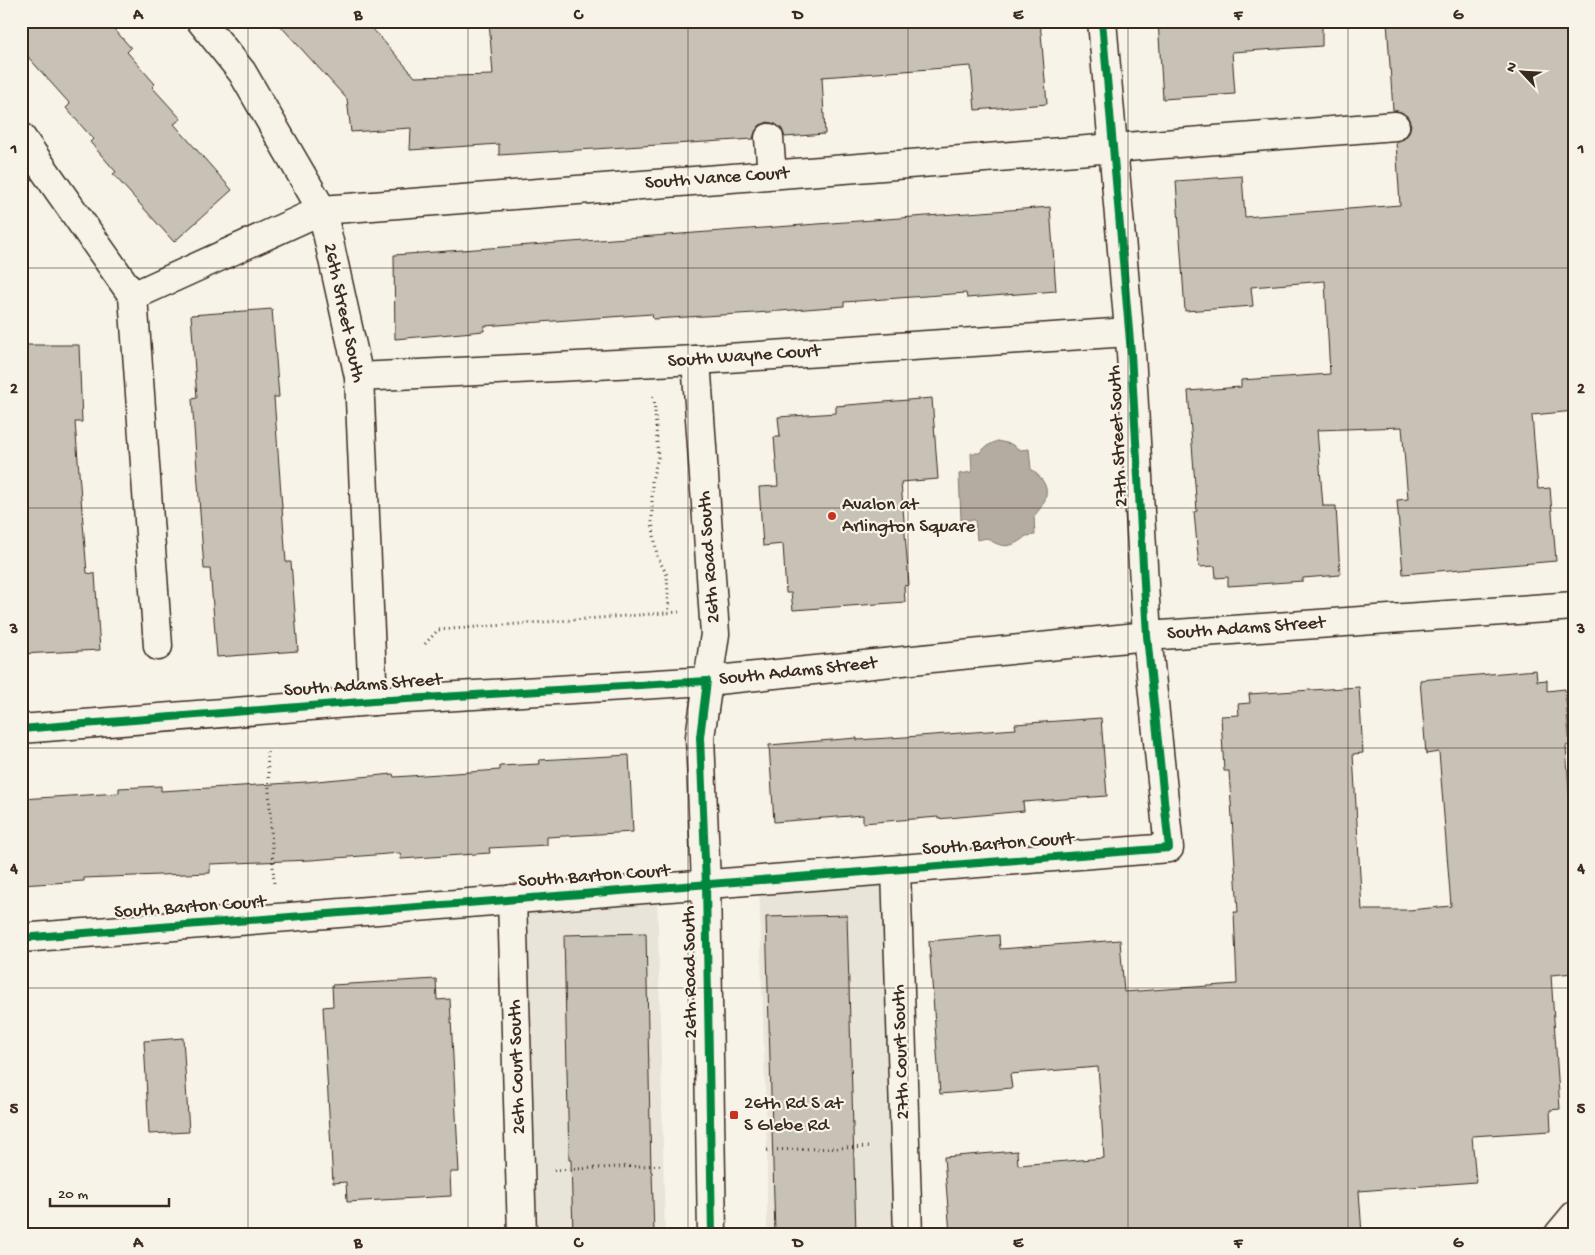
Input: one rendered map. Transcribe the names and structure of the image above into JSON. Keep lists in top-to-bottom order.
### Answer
{
  "streets": {
    "street": [
      "South Vance Court",
      "26th Street South",
      "South Wayne Court",
      "27th Street South",
      "26th Road South",
      "South Adams Street",
      "South Barton Court",
      "27th Court South",
      "26th Court South"
    ]
  },
  "crossings": [
    ["South Vance Court", "26th Street South"],
    ["South Vance Court", "27th Street South"],
    ["26th Street South", "South Wayne Court"],
    ["26th Street South", "South Adams Street"],
    ["South Wayne Court", "27th Street South"],
    ["South Wayne Court", "26th Road South"],
    ["27th Street South", "South Adams Street"],
    ["27th Street South", "South Barton Court"],
    ["26th Road South", "South Adams Street"],
    ["26th Road South", "South Barton Court"],
    ["South Barton Court", "27th Court South"],
    ["South Barton Court", "26th Court South"]
  ],
  "places": {
    "other": ["Avalon at Arlington Square"],
    "transit": ["26th Rd S at S Glebe Rd"]
  },
  "scale_bar": "20 m",
  "north": "top left",
  "grid": {
    "columns": [
      "A",
      "B",
      "C",
      "D",
      "E",
      "F",
      "G"
    ],
    "rows": [
      "1",
      "2",
      "3",
      "4",
      "5"
    ]
  }
}
